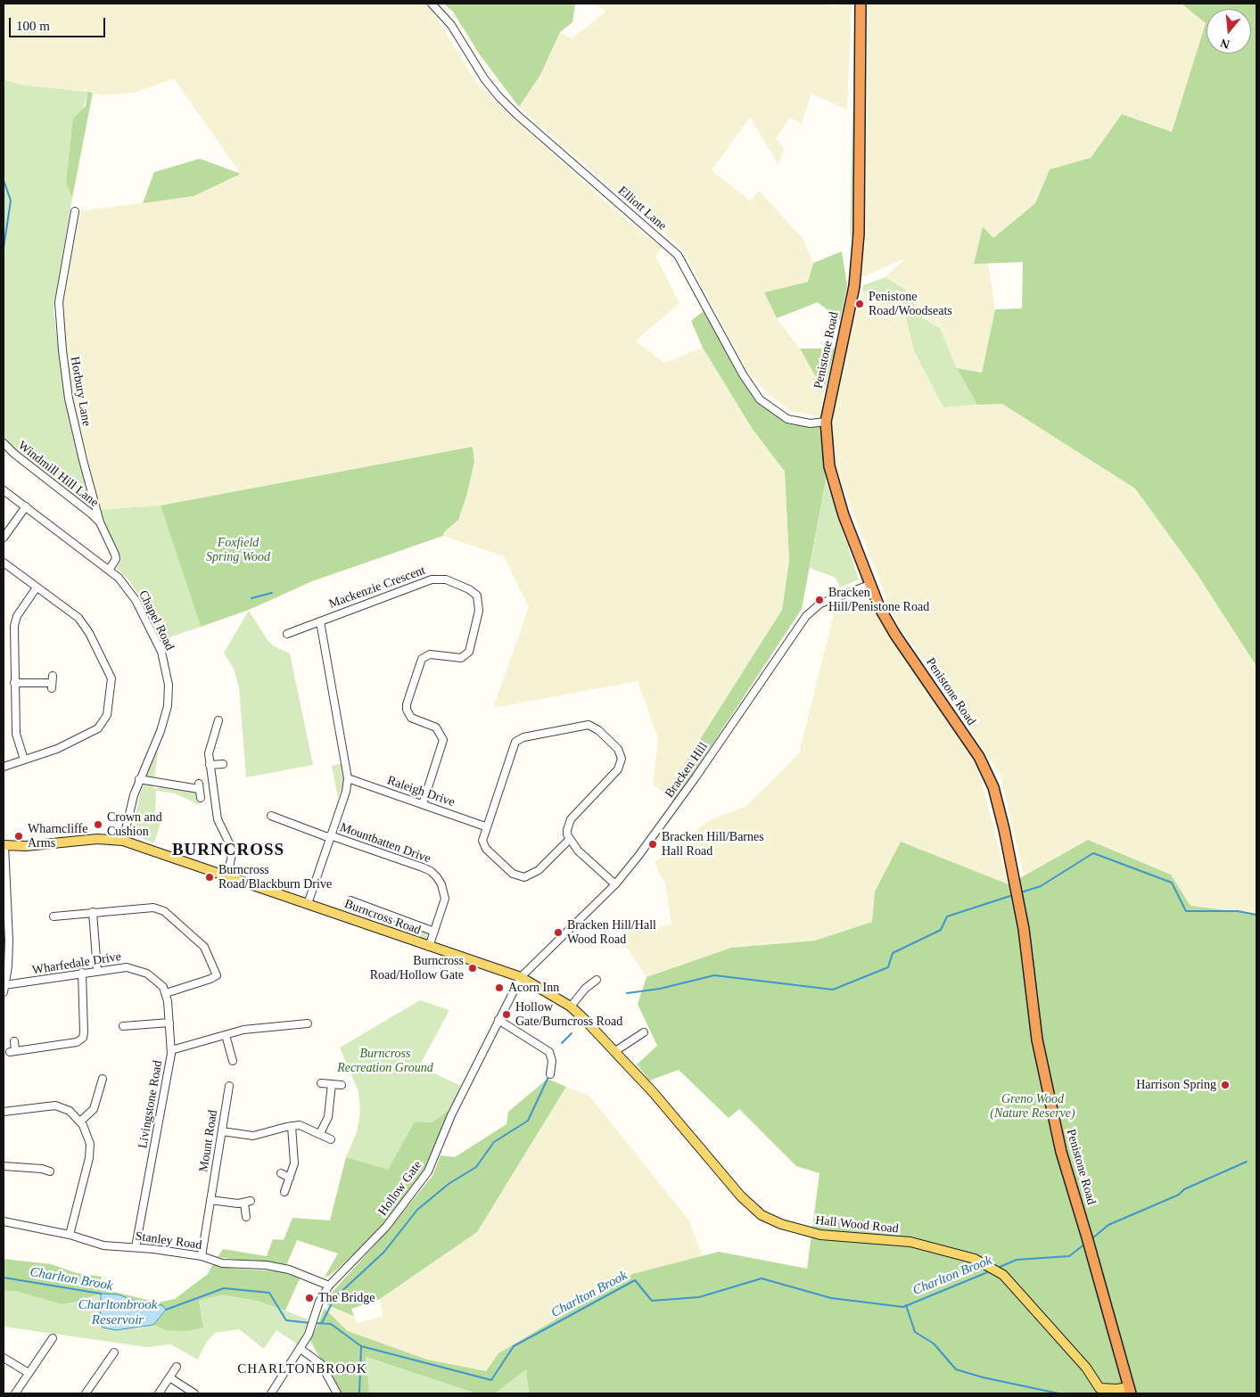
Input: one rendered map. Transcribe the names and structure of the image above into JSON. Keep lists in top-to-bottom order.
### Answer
{
  "streets": {
    "highway": ["Penistone Road"],
    "main road": ["Burncross Road", "Hall Wood Road"],
    "street": [
      "Elliott Lane",
      "Horbury Lane",
      "Windmill Hill Lane",
      "Mackenzie Crescent",
      "Chapel Road",
      "Bracken Hill",
      "Raleigh Drive",
      "Mountbatten Drive",
      "Wharfedale Drive",
      "Livingstone Road",
      "Mount Road",
      "Hollow Gate",
      "Stanley Road"
    ]
  },
  "crossings": [
    ["Elliott Lane", "Penistone Road"],
    ["Penistone Road", "Bracken Hill"],
    ["Penistone Road", "Hall Wood Road"],
    ["Horbury Lane", "Windmill Hill Lane"],
    ["Horbury Lane", "Chapel Road"],
    ["Mackenzie Crescent", "Raleigh Drive"],
    ["Chapel Road", "Burncross Road"],
    ["Bracken Hill", "Burncross Road"],
    ["Bracken Hill", "Hollow Gate"],
    ["Bracken Hill", "Hall Wood Road"],
    ["Mountbatten Drive", "Burncross Road"],
    ["Burncross Road", "Hollow Gate"],
    ["Burncross Road", "Hall Wood Road"],
    ["Livingstone Road", "Stanley Road"],
    ["Mount Road", "Stanley Road"],
    ["Hollow Gate", "Hall Wood Road"],
    ["Hollow Gate", "Stanley Road"]
  ],
  "districts": ["BURNCROSS", "CHARLTONBROOK"],
  "water": ["Charlton Brook", "Charltonbrook Reservoir"],
  "parks": ["Foxfield Spring Wood", "Burncross Recreation Ground", "Greno Wood (Nature Reserve)"],
  "places": [
    "Penistone Road/Woodseats",
    "Bracken Hill/Penistone Road",
    "Crown and Cushion",
    "Wharncliffe Arms",
    "Bracken Hill/Barnes Hall Road",
    "Burncross Road/Blackburn Drive",
    "Bracken Hill/Hall Wood Road",
    "Burncross Road/Hollow Gate",
    "Acorn Inn",
    "Hollow Gate/Burncross Road",
    "Harrison Spring",
    "The Bridge"
  ],
  "scale_bar": "100 m",
  "north": "bottom"
}
